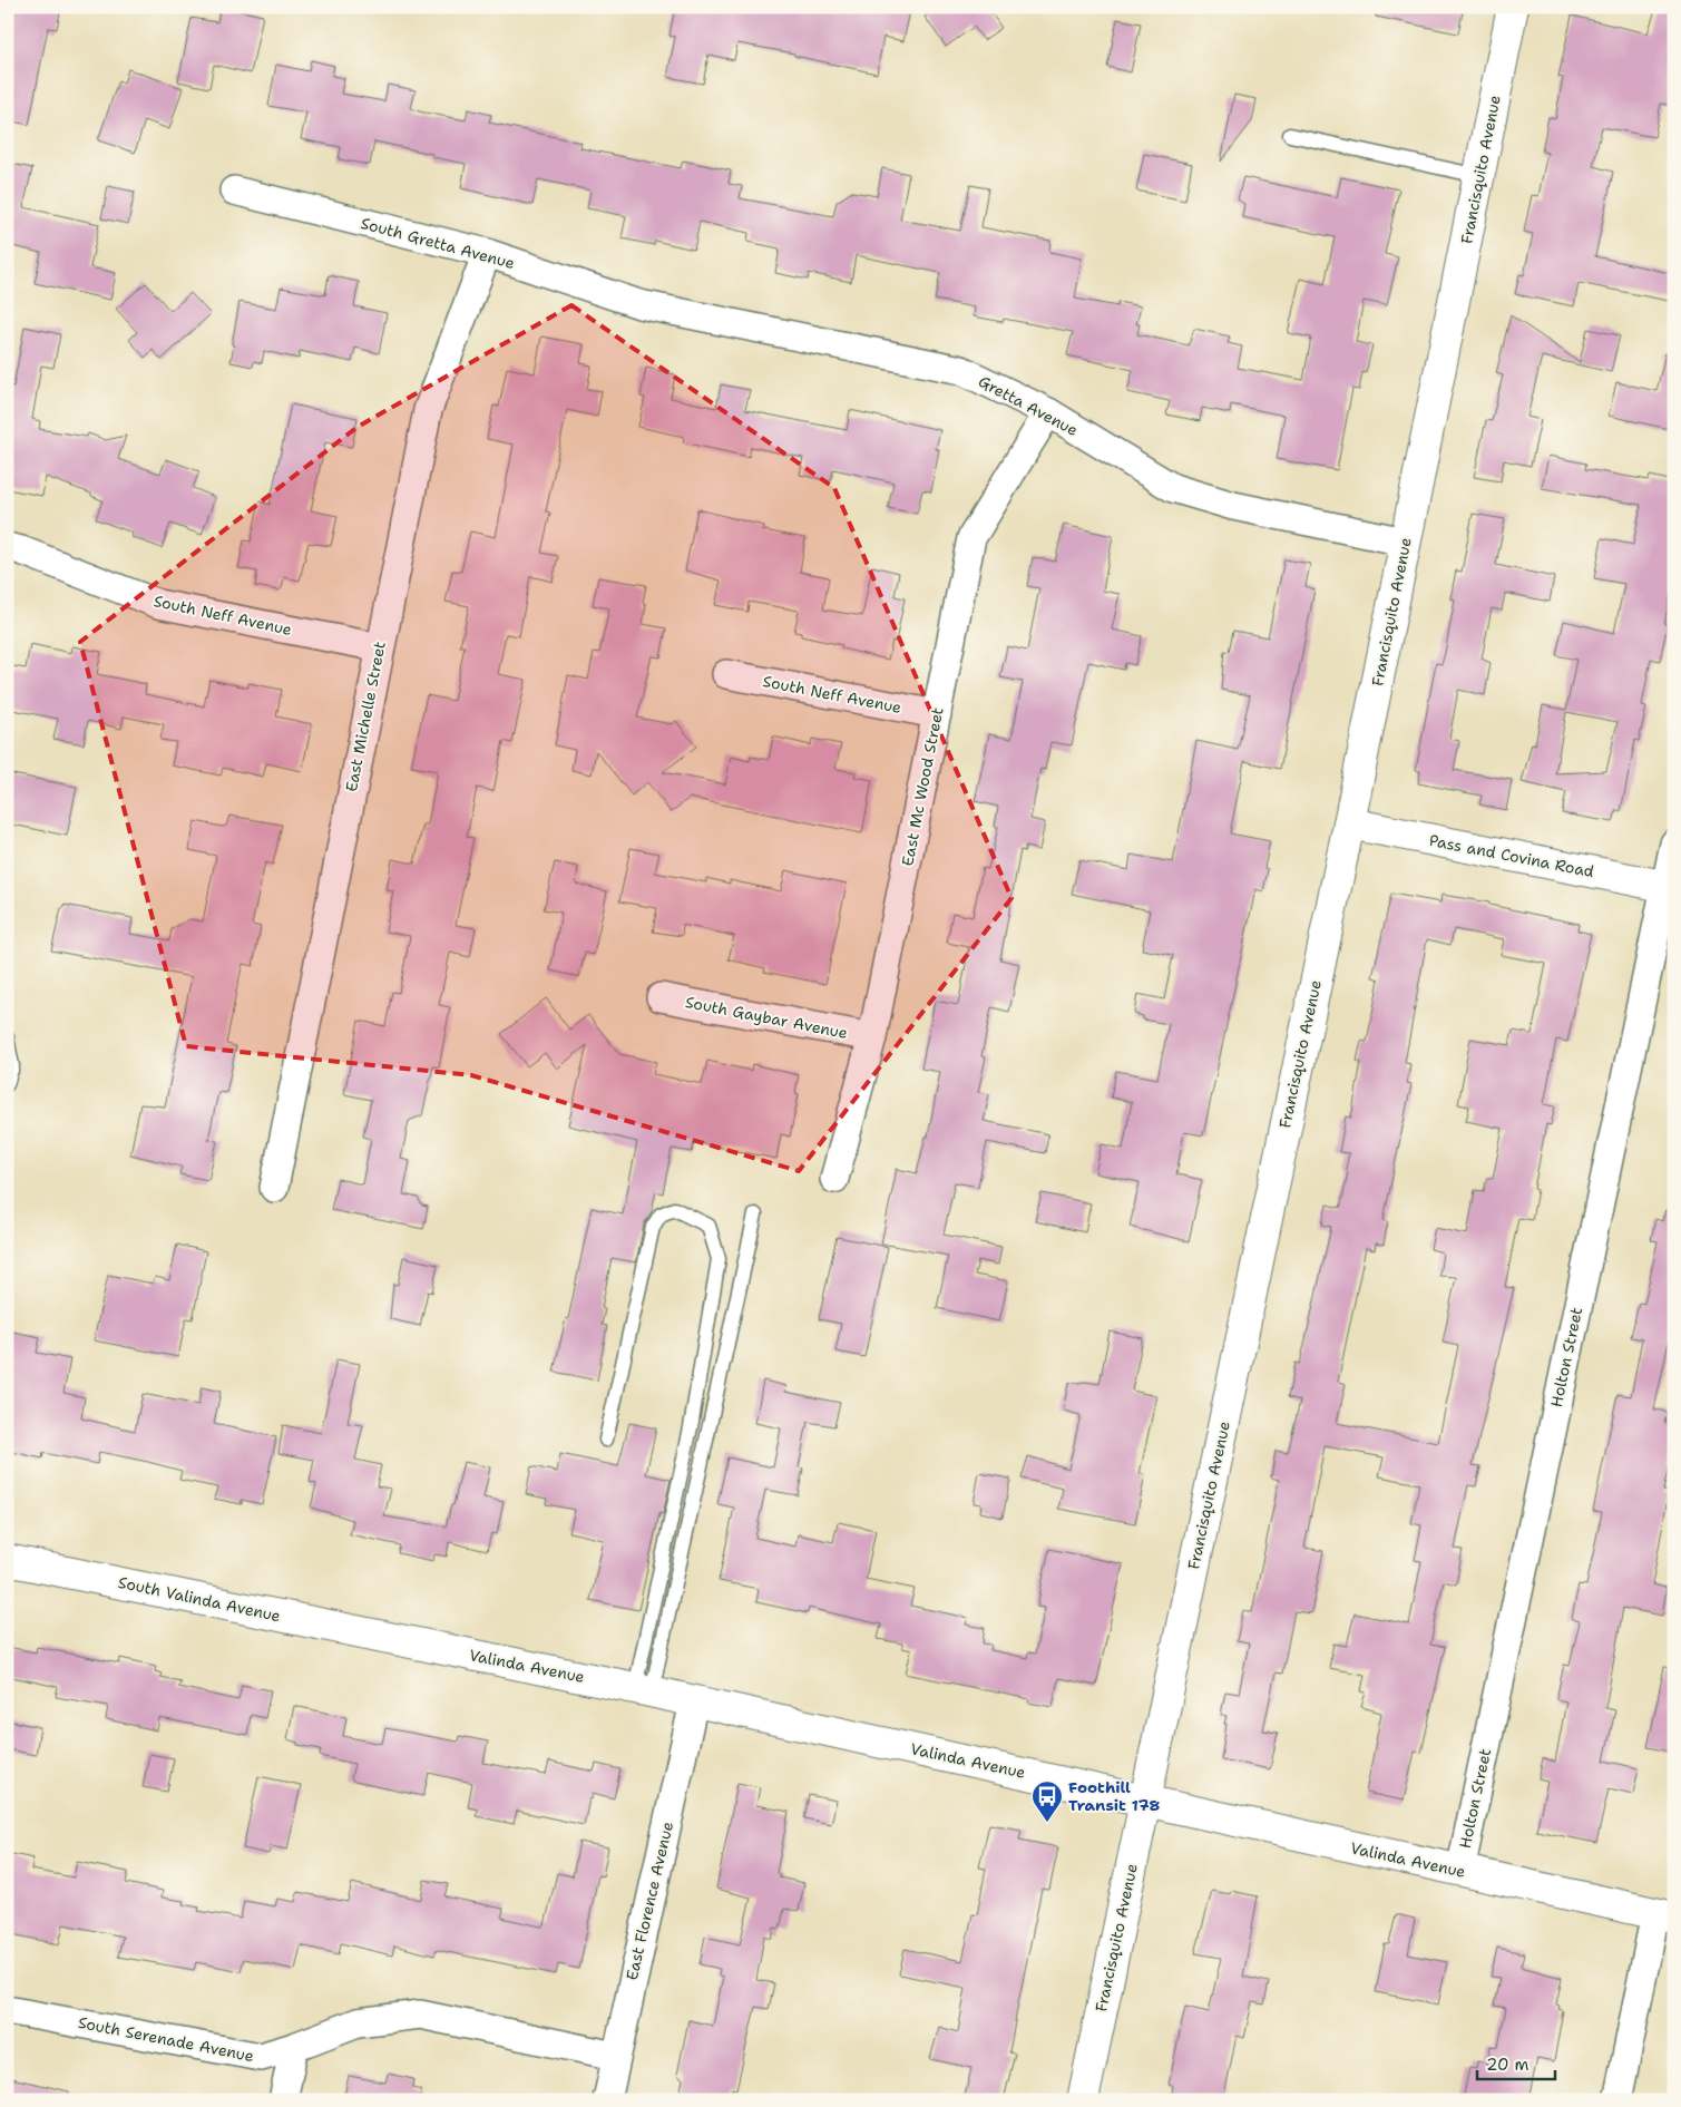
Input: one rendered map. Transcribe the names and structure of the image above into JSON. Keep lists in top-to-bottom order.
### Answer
{
  "streets": {
    "street": [
      "Francisquito Avenue",
      "South Gretta Avenue",
      "Gretta Avenue",
      "South Neff Avenue",
      "East Michelle Street",
      "East Mc Wood Street",
      "Pass and Covina Road",
      "South Gaybar Avenue",
      "Holton Street",
      "South Valinda Avenue",
      "Valinda Avenue",
      "East Florence Avenue",
      "South Serenade Avenue"
    ]
  },
  "crossings": [
    ["Francisquito Avenue", "Gretta Avenue"],
    ["Francisquito Avenue", "Pass and Covina Road"],
    ["Francisquito Avenue", "Valinda Avenue"],
    ["South Gretta Avenue", "Gretta Avenue"],
    ["South Gretta Avenue", "East Michelle Street"],
    ["Gretta Avenue", "East Mc Wood Street"],
    ["South Neff Avenue", "East Michelle Street"],
    ["South Neff Avenue", "East Mc Wood Street"],
    ["East Mc Wood Street", "South Gaybar Avenue"],
    ["Pass and Covina Road", "Holton Street"],
    ["Holton Street", "Valinda Avenue"],
    ["South Valinda Avenue", "Valinda Avenue"],
    ["Valinda Avenue", "East Florence Avenue"],
    ["East Florence Avenue", "South Serenade Avenue"]
  ],
  "places": {
    "bus stop": ["Foothill Transit 178"]
  },
  "scale_bar": "20 m"
}
